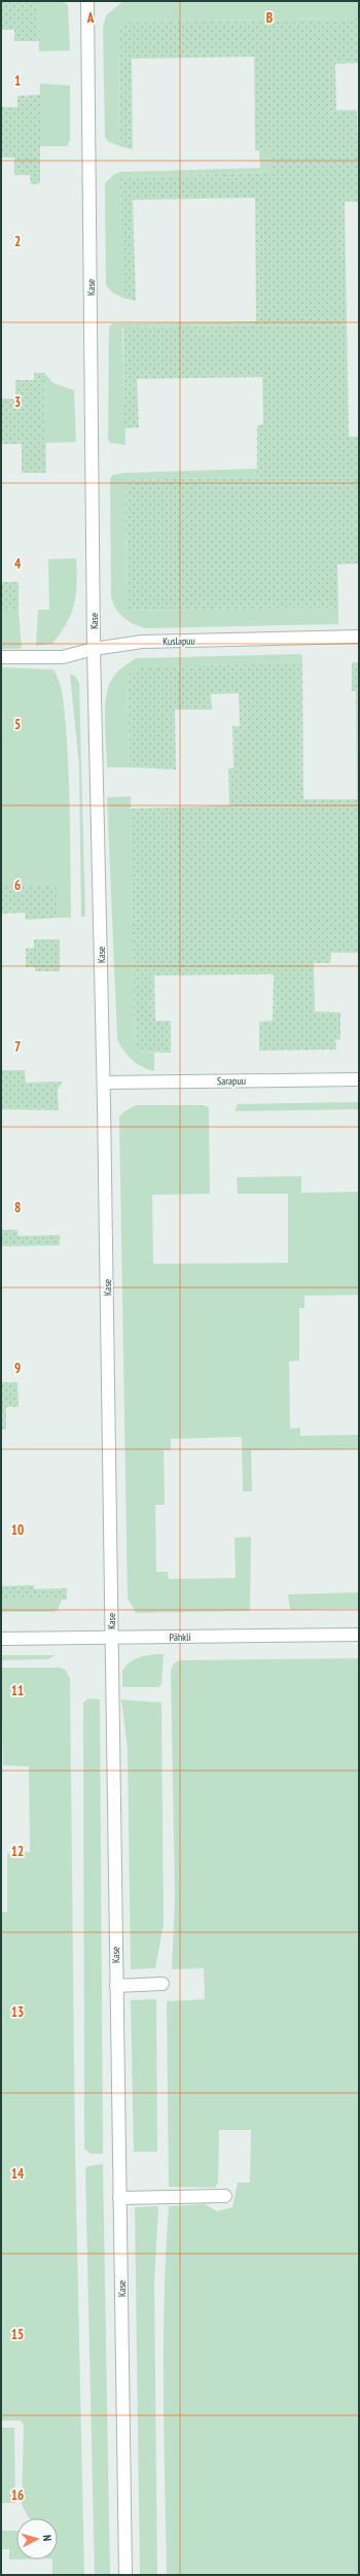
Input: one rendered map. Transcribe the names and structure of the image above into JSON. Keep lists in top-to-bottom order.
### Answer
{
  "streets": {
    "street": [
      "Kase",
      "Kuslapuu",
      "Sarapuu",
      "Pähkli"
    ]
  },
  "crossings": [
    ["Kase", "Kuslapuu"],
    ["Kase", "Sarapuu"],
    ["Kase", "Pähkli"]
  ],
  "north": "right",
  "grid": {
    "columns": ["A", "B"],
    "rows": [
      "1",
      "2",
      "3",
      "4",
      "5",
      "6",
      "7",
      "8",
      "9",
      "10",
      "11",
      "12",
      "13",
      "14",
      "15",
      "16"
    ]
  }
}
